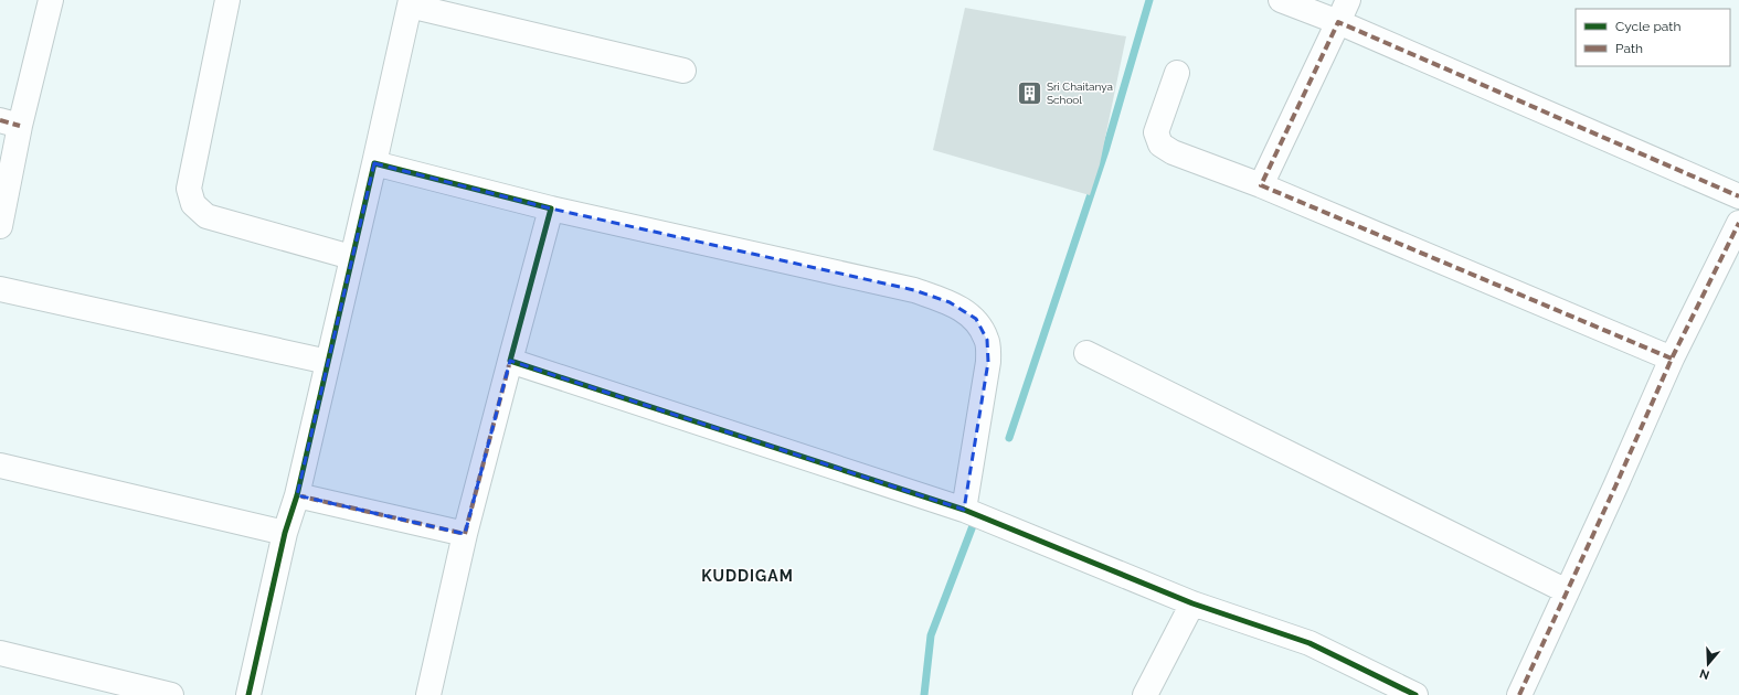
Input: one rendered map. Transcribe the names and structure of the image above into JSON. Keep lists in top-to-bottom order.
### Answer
{
  "districts": ["KUDDIGAM"],
  "places": {
    "building": ["Sri Chaitanya School"]
  },
  "legend": ["Cycle path", "Path"],
  "north": "bottom"
}
